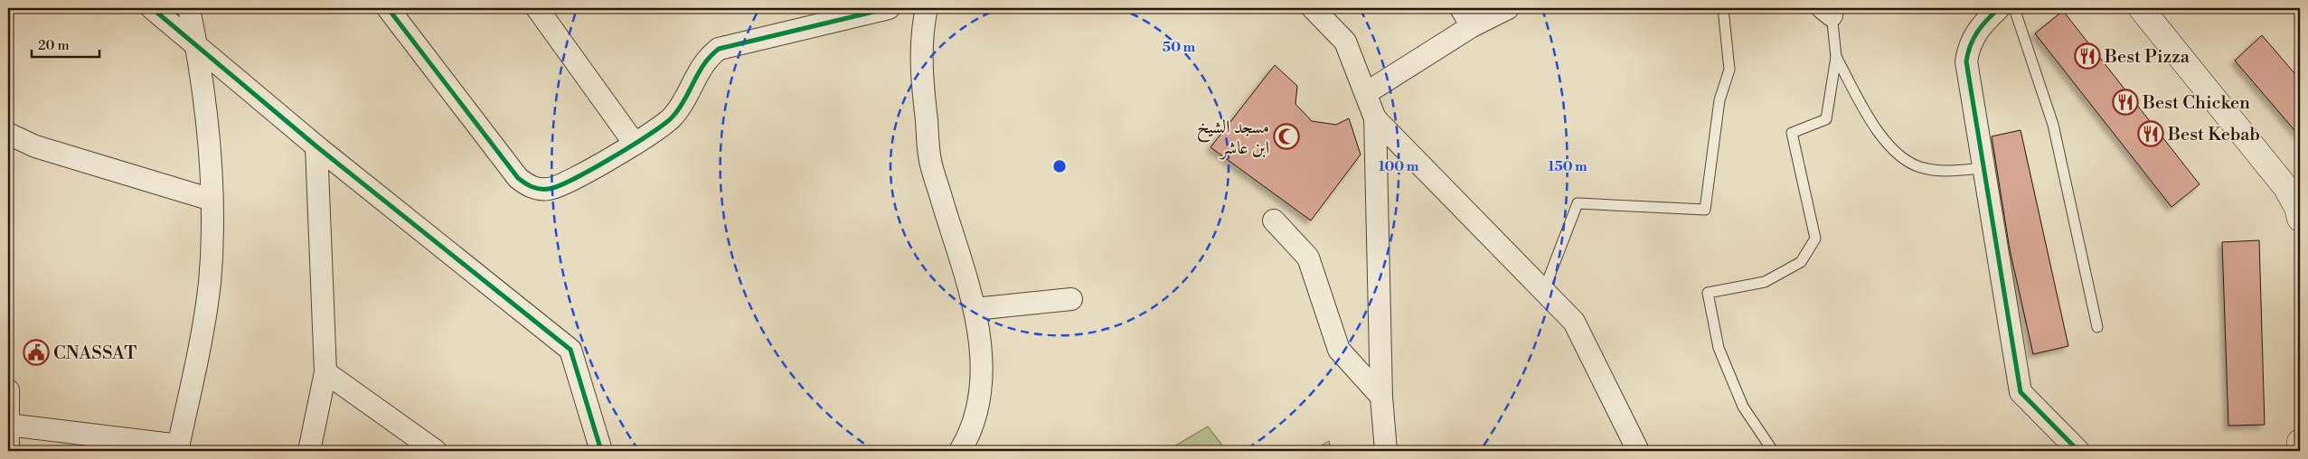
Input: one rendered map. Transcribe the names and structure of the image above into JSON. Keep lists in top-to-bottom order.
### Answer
{
  "places": {
    "restaurant": ["Best Pizza", "Best Chicken", "Best Kebab"],
    "mosque": ["مسجد الشيخ ابن عاشر"],
    "public building": ["CNASSAT"]
  },
  "scale_bar": "20 m",
  "rings": ["50 m", "100 m", "150 m"]
}
